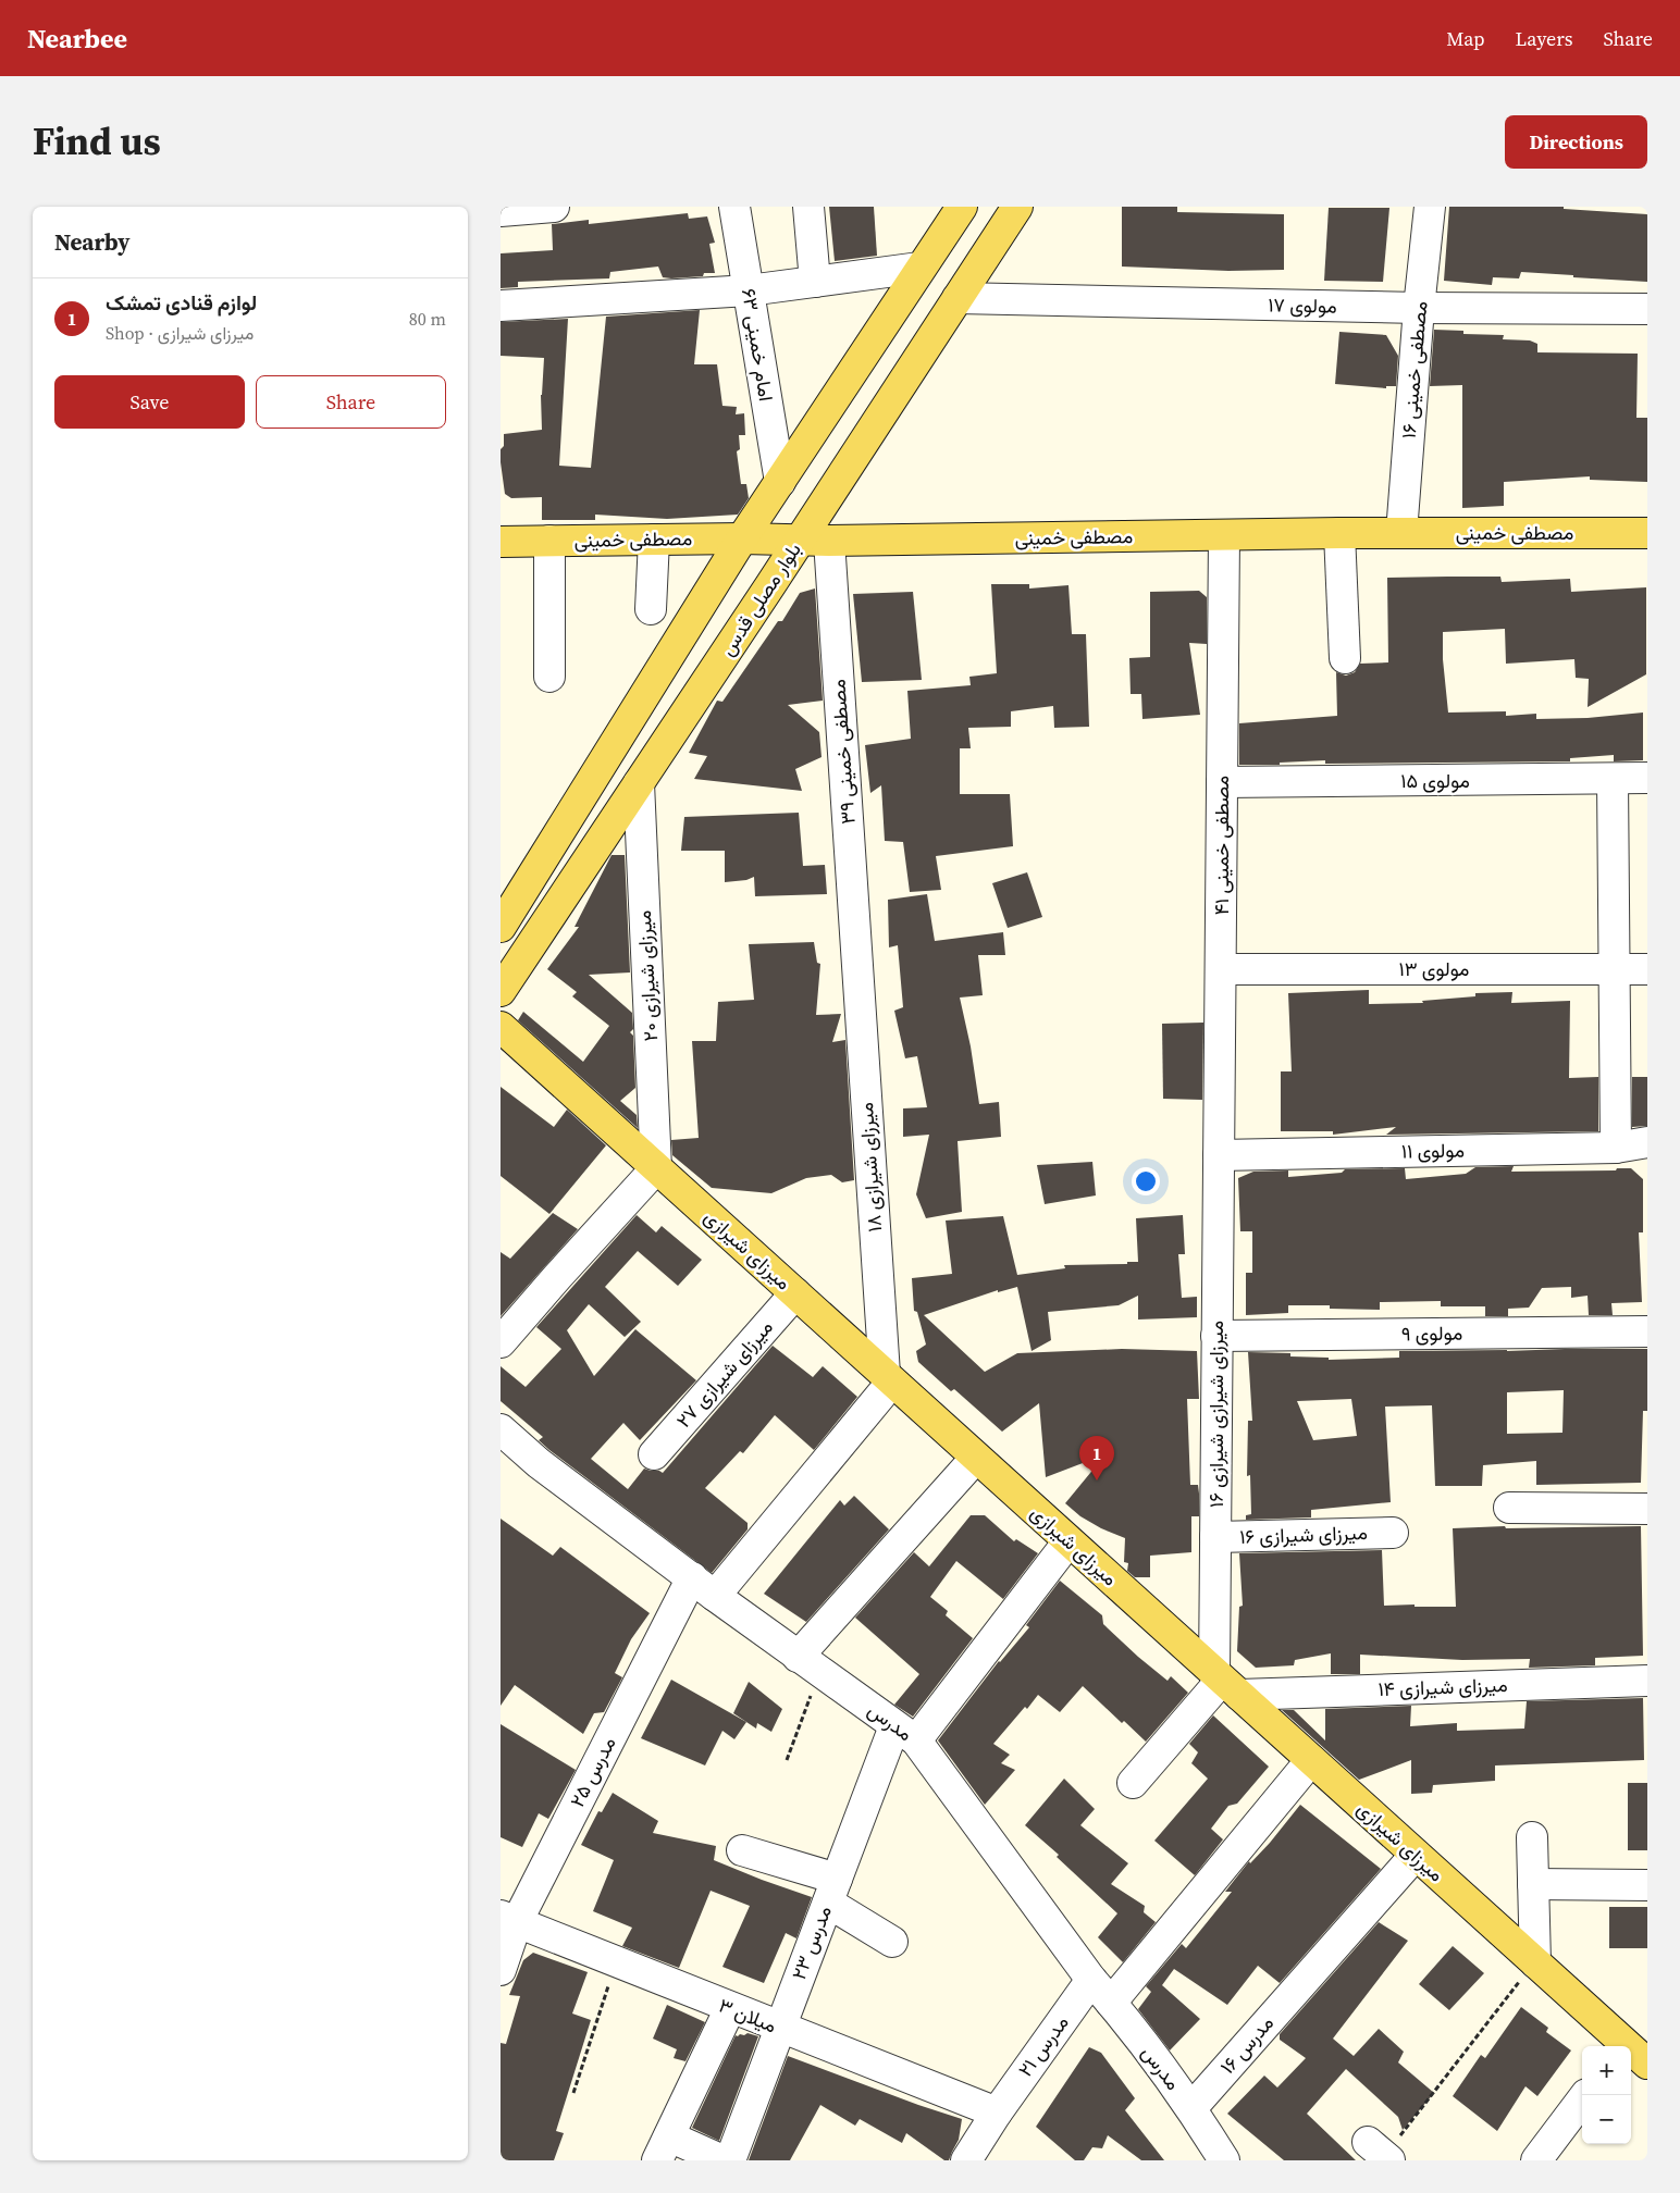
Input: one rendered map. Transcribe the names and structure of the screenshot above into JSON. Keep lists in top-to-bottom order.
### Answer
{
  "streets": {
    "main road": ["مصطفی خمینی", "بلوار مصلی قدس", "میرزای شیرازی"],
    "street": [
      "مولوی ۱۷",
      "امام خمینی ۶۳",
      "مصطفی خمینی ۱۶",
      "مصطفی خمینی ۳۹",
      "مولوی ۱۵",
      "مصطفی خمینی ۴۱",
      "مولوی ۱۳",
      "میرزای شیرازی ۲۰",
      "مولوی ۱۱",
      "میرزای شیرازی ۱۸",
      "مولوی ۹",
      "میرزای شیرازی ۲۷",
      "میرزای شیرازی شیرازی ۱۶",
      "میرزای شیرازی ۱۶",
      "میرزای شیرازی ۱۴",
      "مدرس",
      "مدرس ۲۵",
      "مدرس ۲۳",
      "میلان ۳",
      "مدرس ۱۶",
      "مدرس ۲۱"
    ]
  },
  "crossings": [
    ["مولوی ۱۷", "مصطفی خمینی ۱۶"],
    ["مولوی ۱۷", "بلوار مصلی قدس"],
    ["مصطفی خمینی ۱۶", "مصطفی خمینی"],
    ["مصطفی خمینی", "بلوار مصلی قدس"],
    ["مصطفی خمینی", "مصطفی خمینی ۳۹"],
    ["مصطفی خمینی", "مصطفی خمینی ۴۱"],
    ["بلوار مصلی قدس", "مصطفی خمینی ۳۹"],
    ["بلوار مصلی قدس", "میرزای شیرازی ۲۰"],
    ["مصطفی خمینی ۳۹", "میرزای شیرازی ۱۸"],
    ["مولوی ۱۵", "مصطفی خمینی ۴۱"],
    ["مصطفی خمینی ۴۱", "مولوی ۱۳"],
    ["مصطفی خمینی ۴۱", "مولوی ۱۱"],
    ["مصطفی خمینی ۴۱", "میرزای شیرازی شیرازی ۱۶"],
    ["میرزای شیرازی ۲۰", "میرزای شیرازی"],
    ["مولوی ۱۱", "میرزای شیرازی شیرازی ۱۶"],
    ["میرزای شیرازی ۱۸", "میرزای شیرازی"],
    ["میرزای شیرازی", "میرزای شیرازی ۲۷"],
    ["میرزای شیرازی", "میرزای شیرازی شیرازی ۱۶"],
    ["میرزای شیرازی", "میرزای شیرازی ۱۴"],
    ["میرزای شیرازی", "مدرس ۲۳"],
    ["میرزای شیرازی", "مدرس ۱۶"],
    ["مولوی ۹", "میرزای شیرازی شیرازی ۱۶"],
    ["میرزای شیرازی شیرازی ۱۶", "میرزای شیرازی ۱۶"],
    ["میرزای شیرازی شیرازی ۱۶", "میرزای شیرازی ۱۴"],
    ["مدرس", "مدرس ۲۵"],
    ["مدرس", "مدرس ۲۳"],
    ["مدرس", "مدرس ۱۶"],
    ["مدرس", "مدرس ۲۱"],
    ["مدرس ۲۵", "میلان ۳"],
    ["مدرس ۲۳", "میلان ۳"],
    ["میلان ۳", "مدرس ۲۱"]
  ],
  "page": {
    "header": "Nearbee",
    "nav": ["Map", "Layers", "Share"],
    "title": "Find us",
    "buttons": [
      "Directions",
      ["Save", "Share"]
    ],
    "heading": "Nearby",
    "list": [
      {
        "mark": "1",
        "name": "لوازم قنادی تمشک",
        "note": "Shop · میرزای شیرازی",
        "value": "80 m"
      }
    ],
    "pins": "1",
    "map_buttons": ["+", "−"]
  }
}
